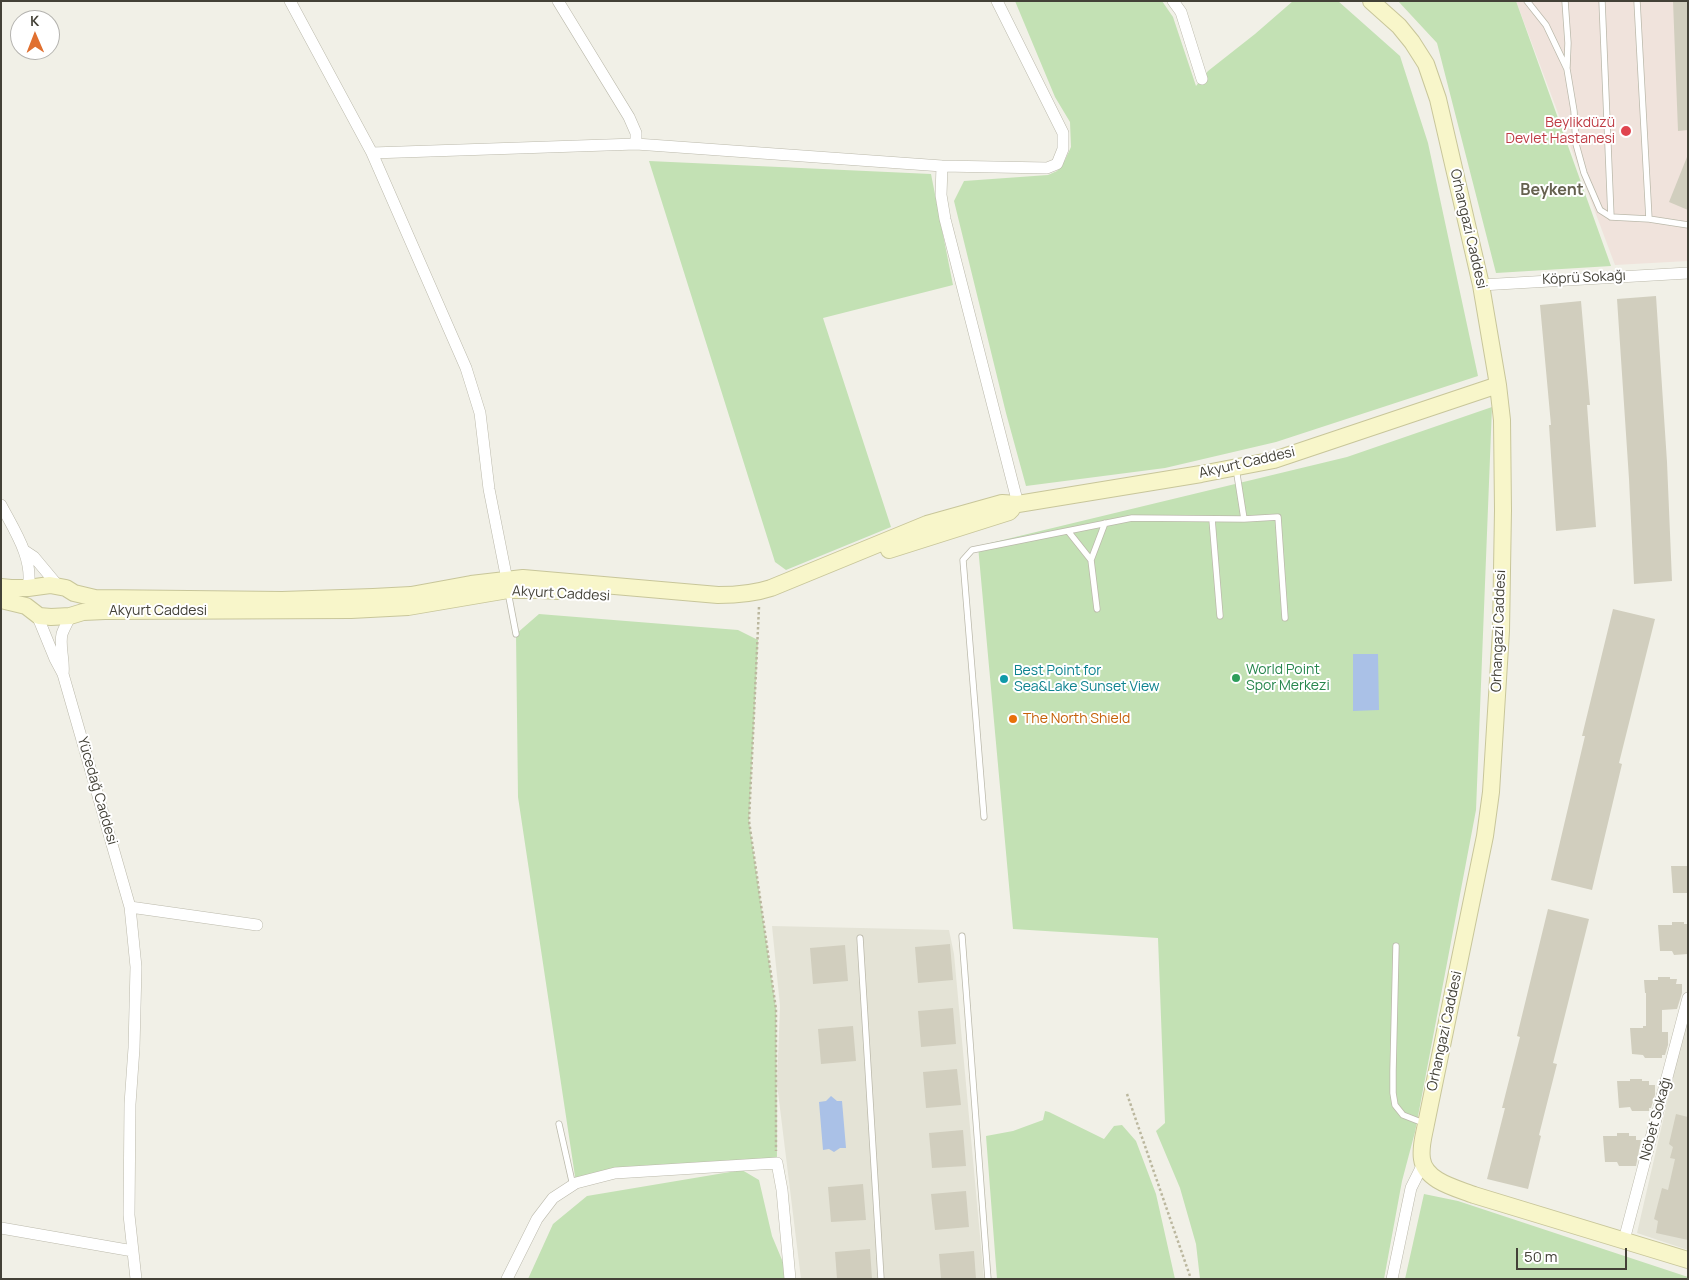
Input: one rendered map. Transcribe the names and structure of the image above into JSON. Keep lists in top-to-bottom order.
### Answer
{
  "streets": {
    "street": [
      "Orhangazi Caddesi",
      "Köprü Sokağı",
      "Akyurt Caddesi",
      "Yücedağ Caddesi",
      "Nöbet Sokağı"
    ]
  },
  "crossings": [
    ["Orhangazi Caddesi", "Köprü Sokağı"],
    ["Orhangazi Caddesi", "Akyurt Caddesi"]
  ],
  "districts": ["Beykent"],
  "places": [
    "Beylikdüzü Devlet Hastanesi",
    "World Point Spor Merkezi",
    "Best Point for Sea&Lake Sunset View",
    "The North Shield"
  ],
  "scale_bar": "50 m",
  "north": "top"
}
